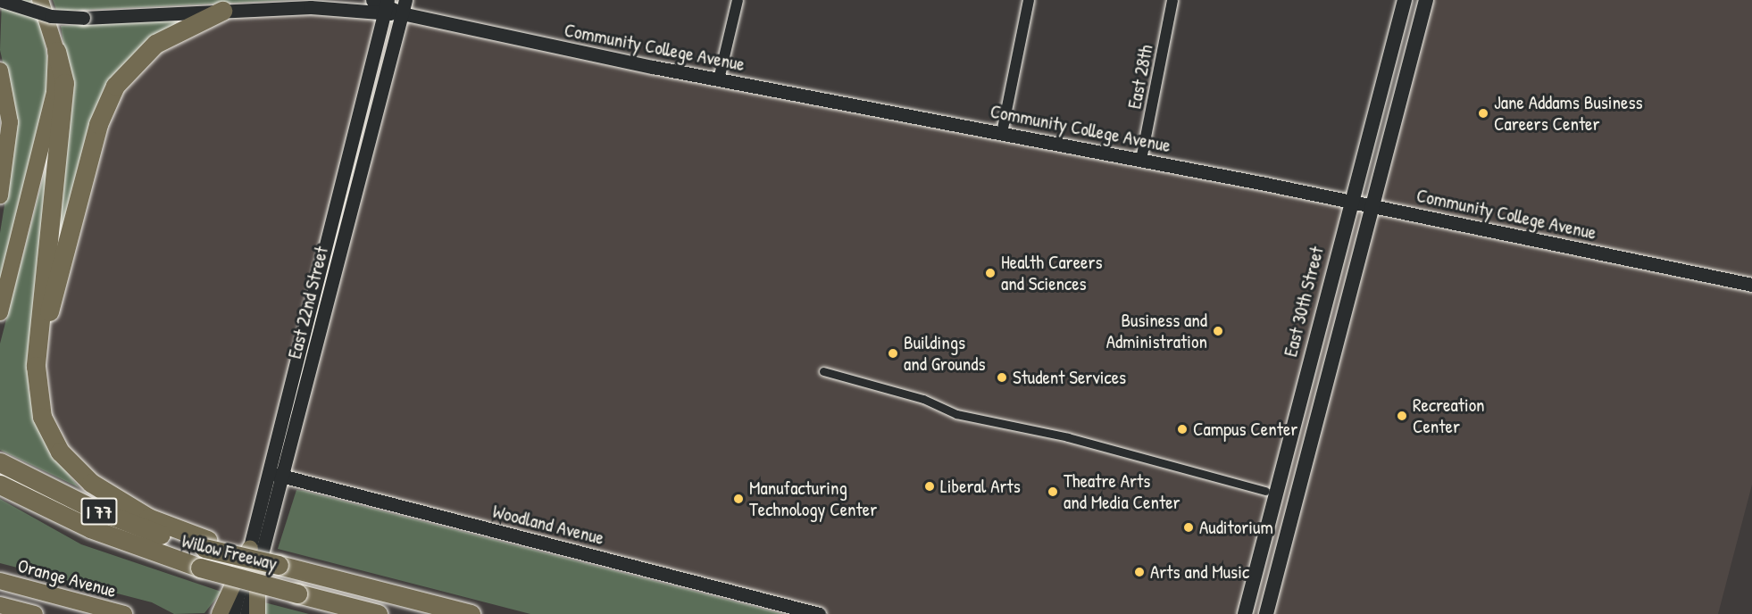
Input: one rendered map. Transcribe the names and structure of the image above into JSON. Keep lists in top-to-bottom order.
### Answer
{
  "streets": {
    "highway": ["I 77", "Willow Freeway"],
    "main road": ["East 30th Street", "Orange Avenue"],
    "street": [
      "Community College Avenue",
      "East 28th",
      "East 22nd Street",
      "Woodland Avenue"
    ]
  },
  "crossings": [
    ["Community College Avenue", "East 28th"],
    ["Community College Avenue", "East 30th Street"],
    ["Community College Avenue", "East 22nd Street"],
    ["East 22nd Street", "Woodland Avenue"]
  ],
  "places": [
    "Jane Addams Business Careers Center",
    "Health Careers and Sciences",
    "Business and Administration",
    "Buildings and Grounds",
    "Student Services",
    "Recreation Center",
    "Campus Center",
    "Liberal Arts",
    "Theatre Arts and Media Center",
    "Manufacturing Technology Center",
    "Auditorium",
    "Arts and Music"
  ]
}
